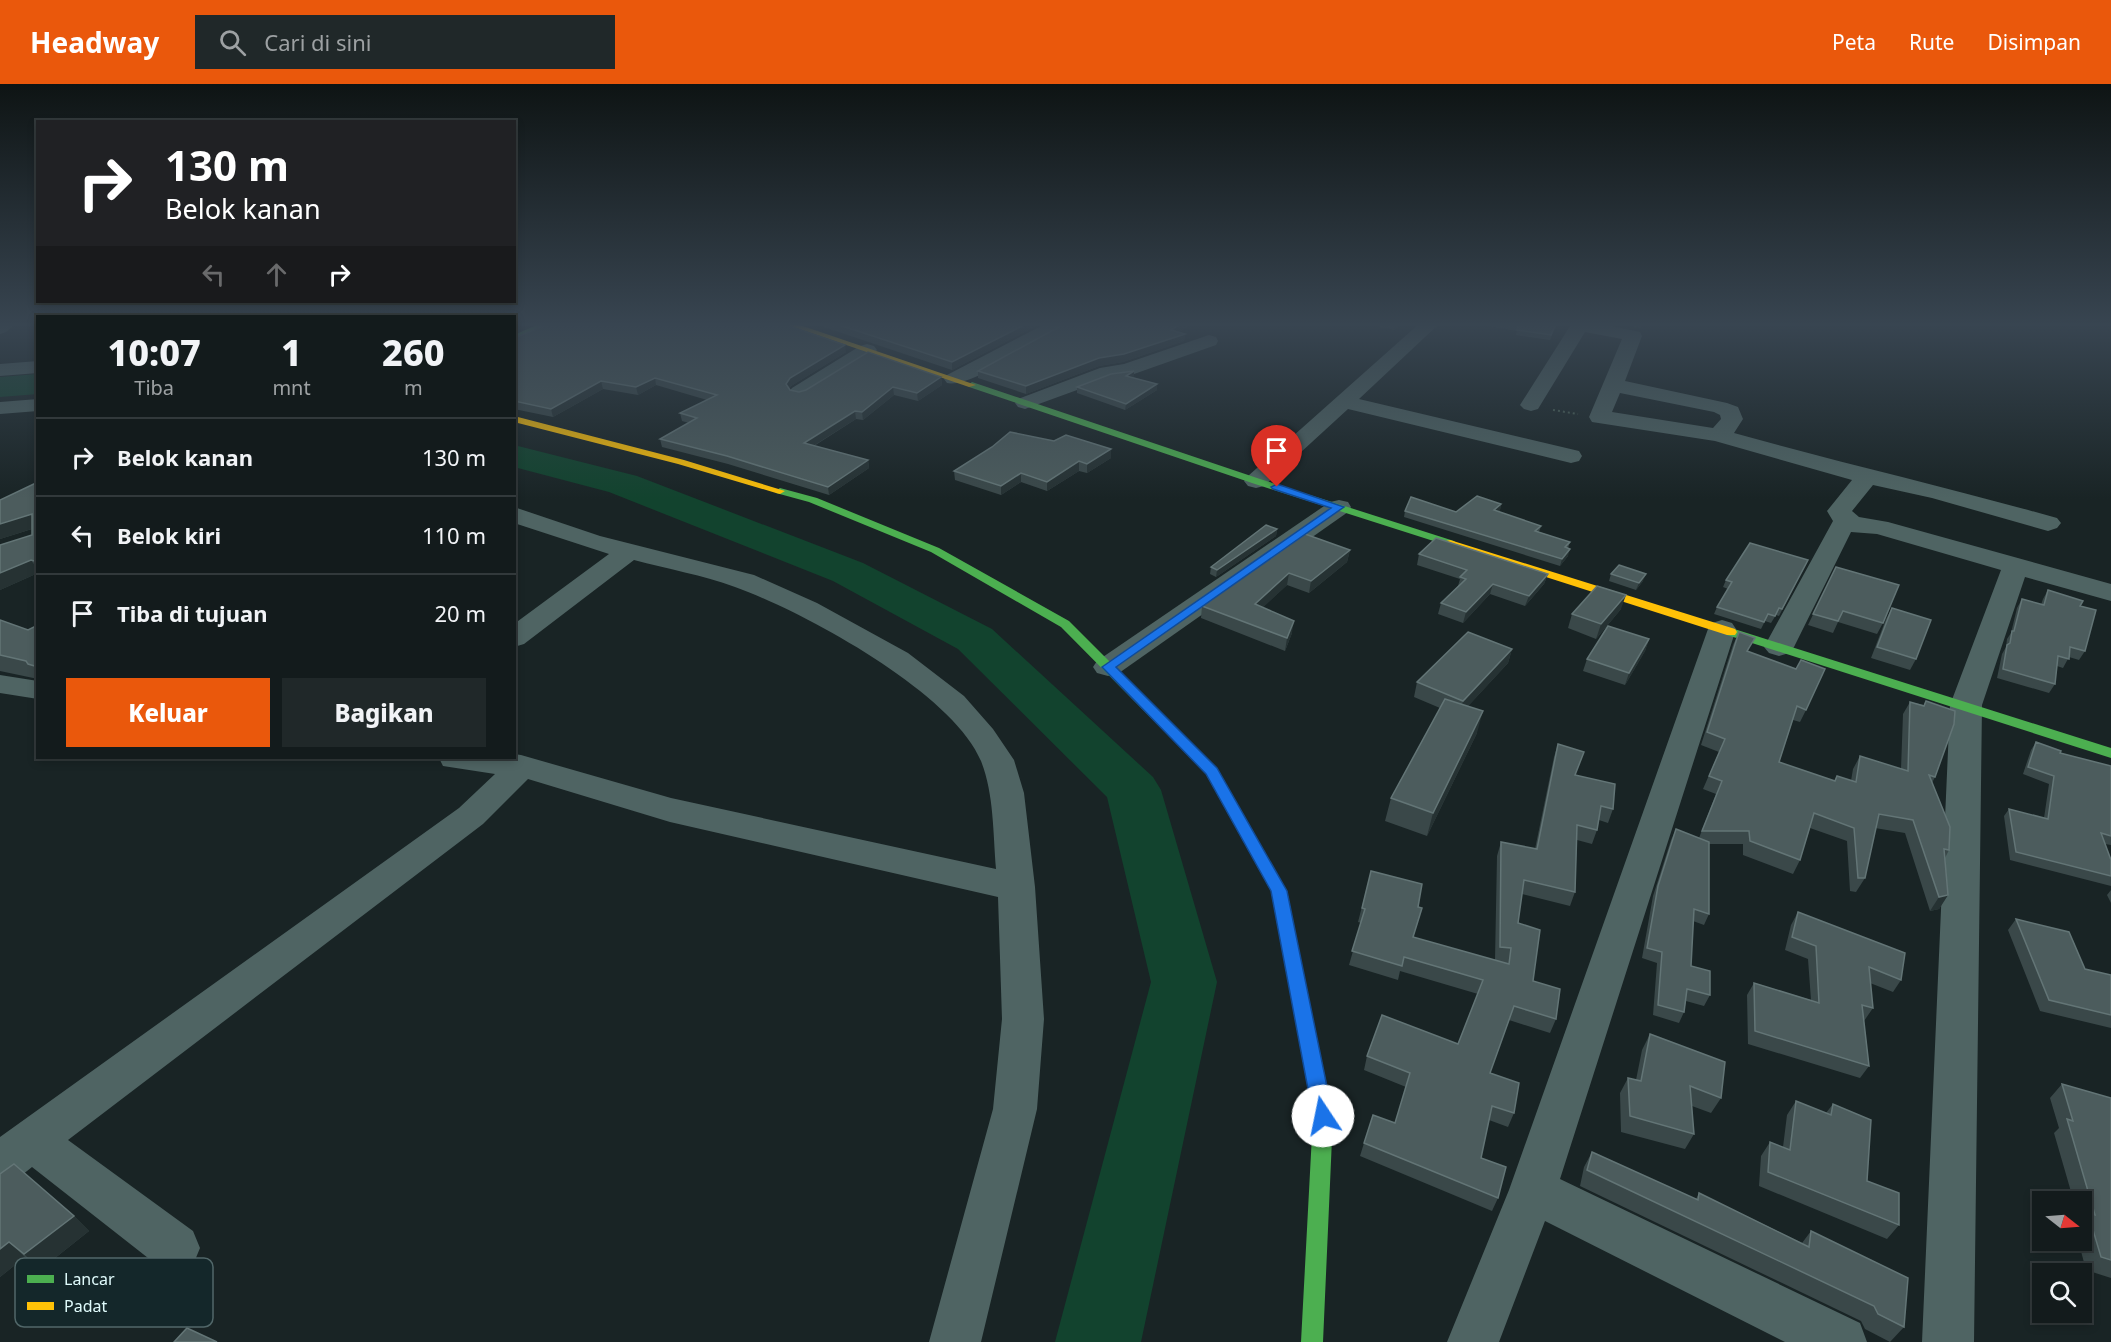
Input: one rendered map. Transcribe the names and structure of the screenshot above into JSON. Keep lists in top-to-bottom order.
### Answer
{
  "legend": ["Lancar", "Padat"],
  "north": "right",
  "page": {
    "header": "Headway",
    "search": "Cari di sini",
    "nav": ["Peta", "Rute", "Disimpan"],
    "turn": ["130 m", "Belok kanan"],
    "eta": [
      "10:07",
      "Tiba",
      "1",
      "mnt",
      "260",
      "m"
    ],
    "list": [
      {
        "name": "Belok kanan",
        "value": "130 m"
      },
      {
        "name": "Belok kiri",
        "value": "110 m"
      },
      {
        "name": "Tiba di tujuan",
        "value": "20 m"
      }
    ],
    "buttons": ["Keluar", "Bagikan"]
  }
}
